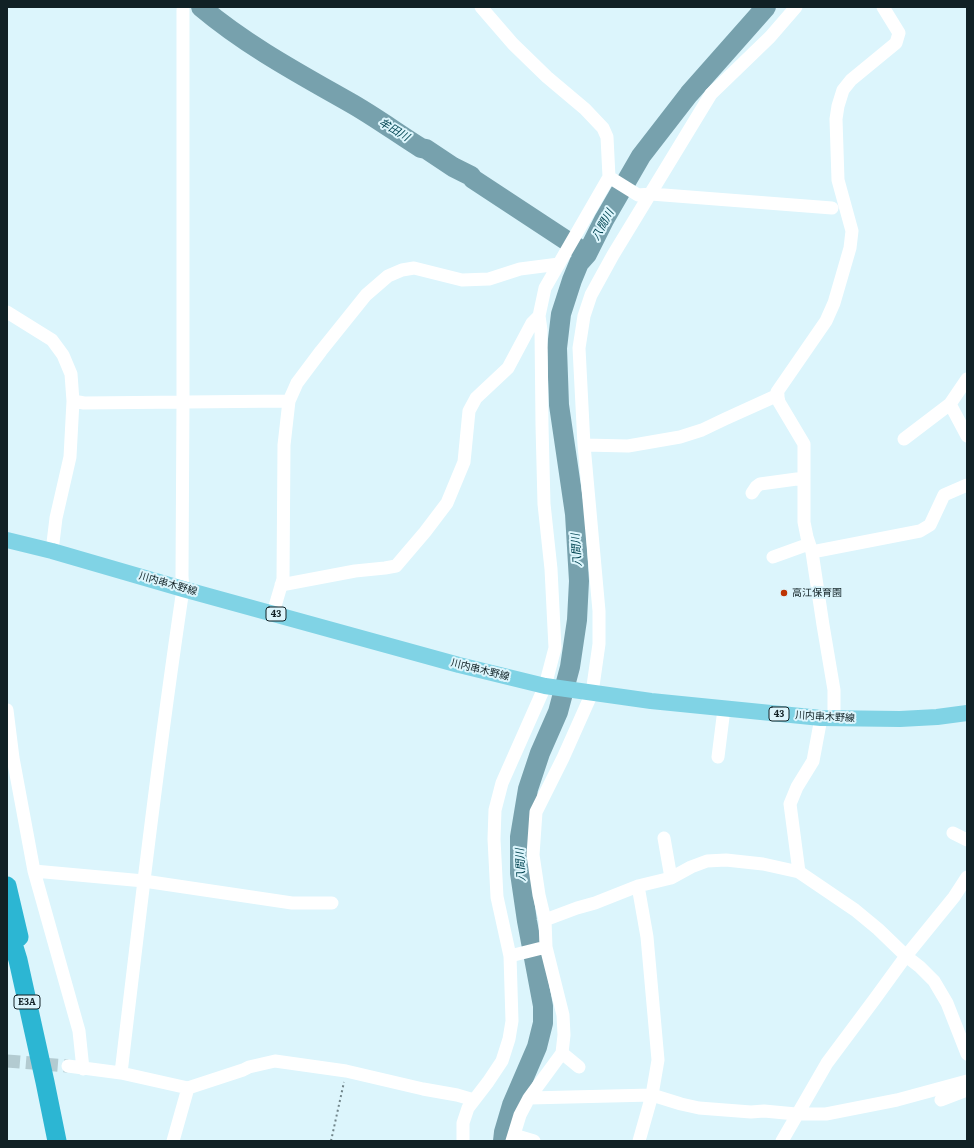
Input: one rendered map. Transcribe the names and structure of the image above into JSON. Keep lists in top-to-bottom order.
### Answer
{
  "streets": {
    "highway": ["E3A"],
    "main road": ["川内串木野線", "43"]
  },
  "water": ["牟田川", "八間川"],
  "places": ["高江保育園"]
}
